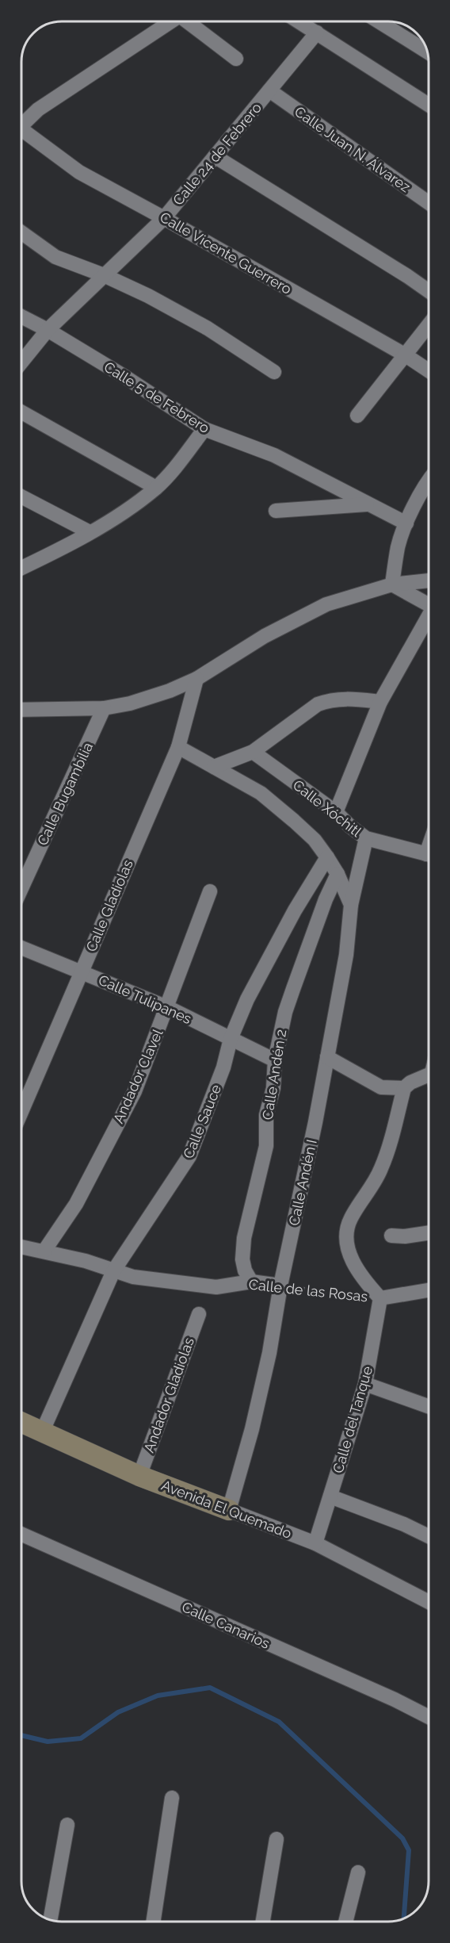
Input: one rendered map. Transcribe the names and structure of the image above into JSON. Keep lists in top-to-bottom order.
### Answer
{
  "streets": {
    "main road": ["Avenida El Quemado"],
    "street": [
      "Calle Juan N. Álvarez",
      "Calle 24 de Febrero",
      "Calle Vicente Guerrero",
      "Calle 5 de Febrero",
      "Calle Bugambilia",
      "Calle Xóchitl",
      "Calle Gladiolas",
      "Calle Tulipanes",
      "Calle Andén 2",
      "Andador Clavel",
      "Calle Sauce",
      "Calle Andén I",
      "Calle de las Rosas",
      "Andador Gladiolas",
      "Calle del Tanque",
      "Calle Canarios"
    ]
  },
  "crossings": [
    ["Calle Juan N. Álvarez", "Calle 24 de Febrero"],
    ["Calle 24 de Febrero", "Calle Vicente Guerrero"],
    ["Calle 24 de Febrero", "Calle 5 de Febrero"],
    ["Calle Gladiolas", "Calle Tulipanes"],
    ["Calle Tulipanes", "Calle Andén 2"],
    ["Calle Tulipanes", "Andador Clavel"],
    ["Calle Tulipanes", "Calle Sauce"],
    ["Calle Andén 2", "Calle Andén I"],
    ["Calle Andén 2", "Calle de las Rosas"],
    ["Andador Clavel", "Calle de las Rosas"],
    ["Calle Sauce", "Calle Andén I"],
    ["Calle Sauce", "Calle de las Rosas"],
    ["Calle Sauce", "Avenida El Quemado"],
    ["Calle Andén I", "Calle de las Rosas"],
    ["Calle Andén I", "Avenida El Quemado"],
    ["Calle de las Rosas", "Calle del Tanque"],
    ["Andador Gladiolas", "Avenida El Quemado"],
    ["Calle del Tanque", "Avenida El Quemado"]
  ]
}
